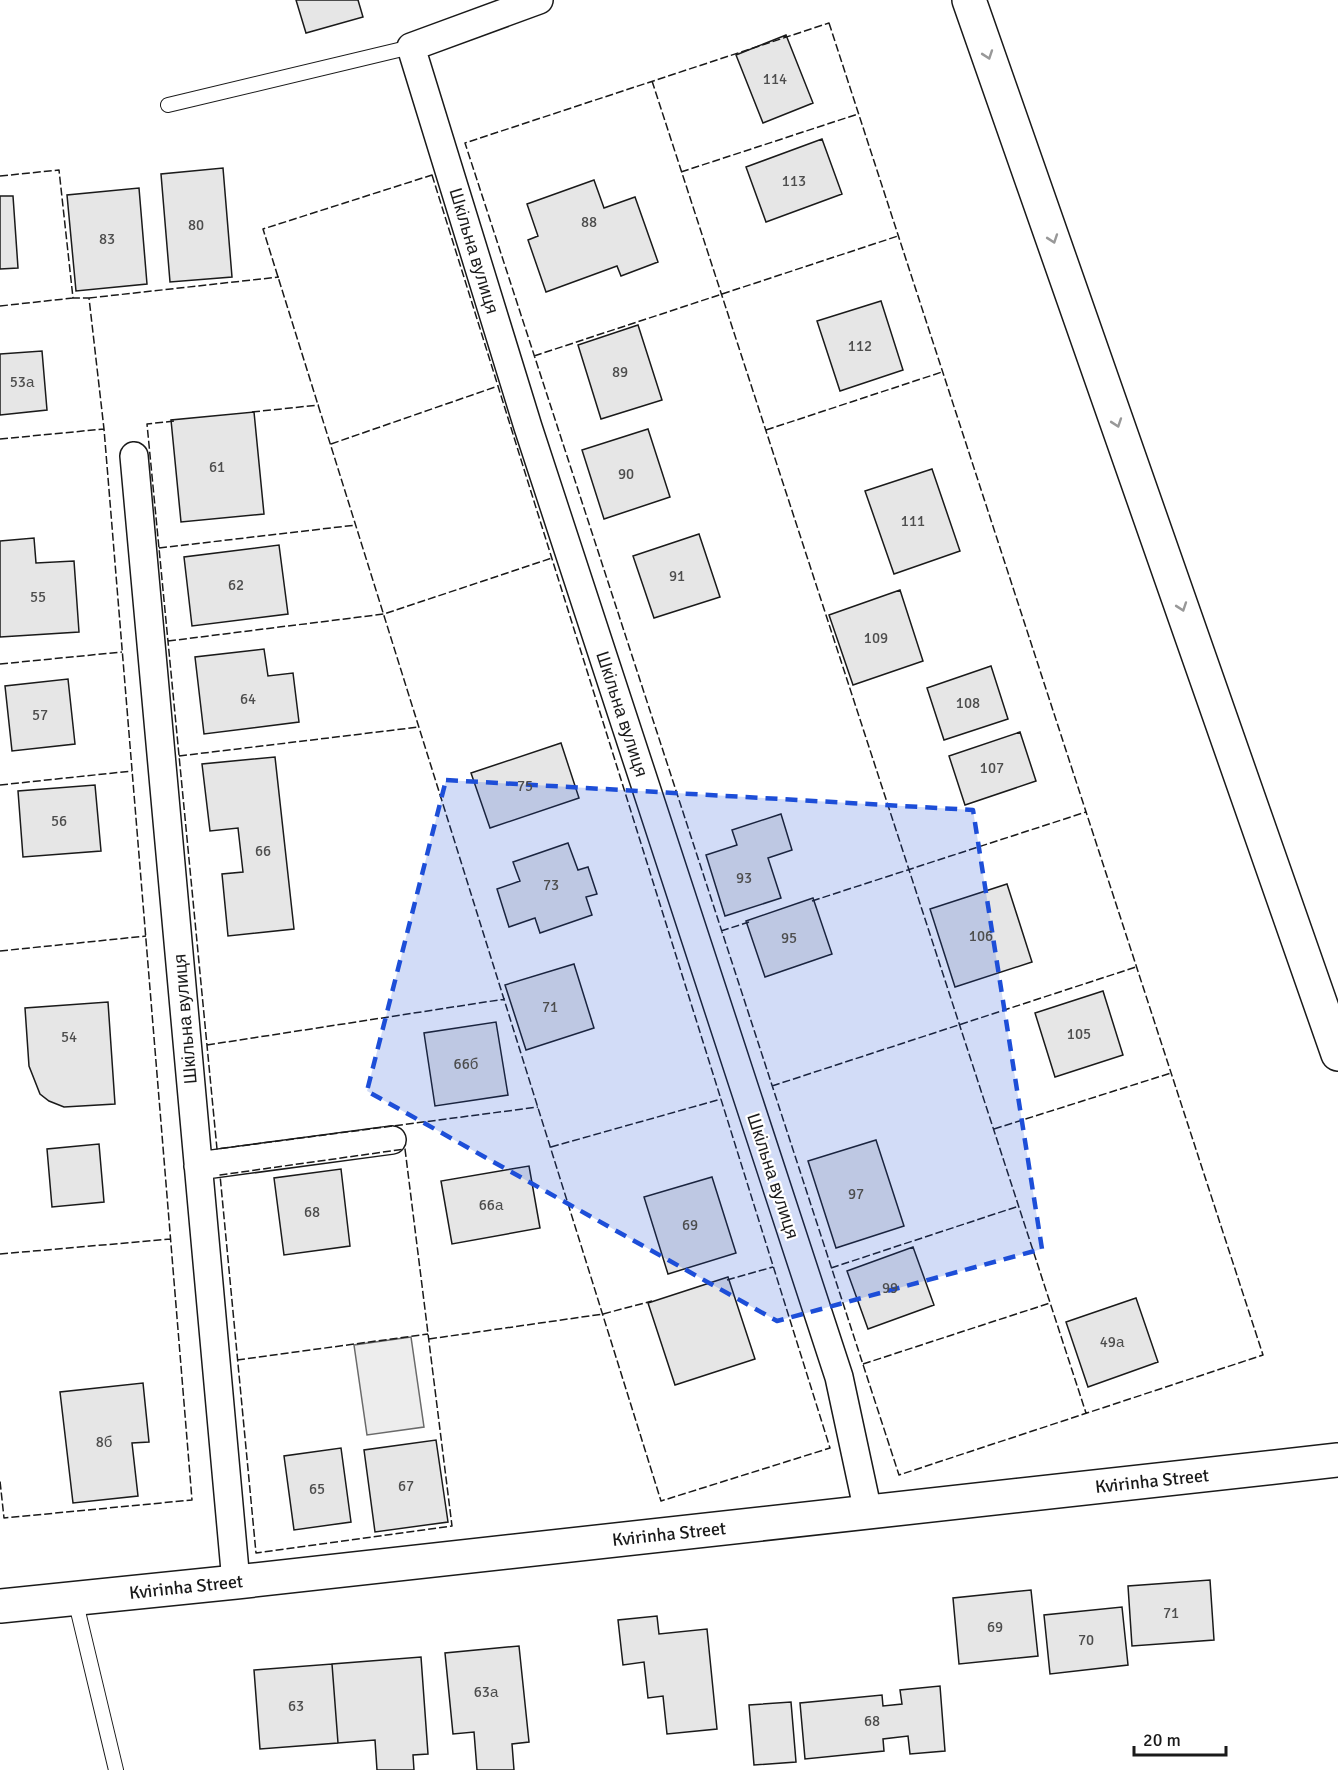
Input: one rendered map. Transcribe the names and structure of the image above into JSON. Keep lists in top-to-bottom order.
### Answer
{
  "streets": {
    "street": ["Шкільна вулиця", "Kvirinha Street"]
  },
  "crossings": [
    ["Шкільна вулиця", "Kvirinha Street"]
  ],
  "house_numbers": [
    "114",
    "113",
    "88",
    "80",
    "83",
    "112",
    "89",
    "53а",
    "61",
    "90",
    "111",
    "91",
    "62",
    "55",
    "109",
    "64",
    "108",
    "57",
    "107",
    "75",
    "56",
    "66",
    "93",
    "73",
    "106",
    "95",
    "71",
    "105",
    "54",
    "66б",
    "97",
    "66а",
    "68",
    "69",
    "99",
    "49а",
    "8б",
    "67",
    "65",
    "71",
    "69",
    "70",
    "63а",
    "63",
    "68"
  ],
  "scale_bar": "20 m"
}
